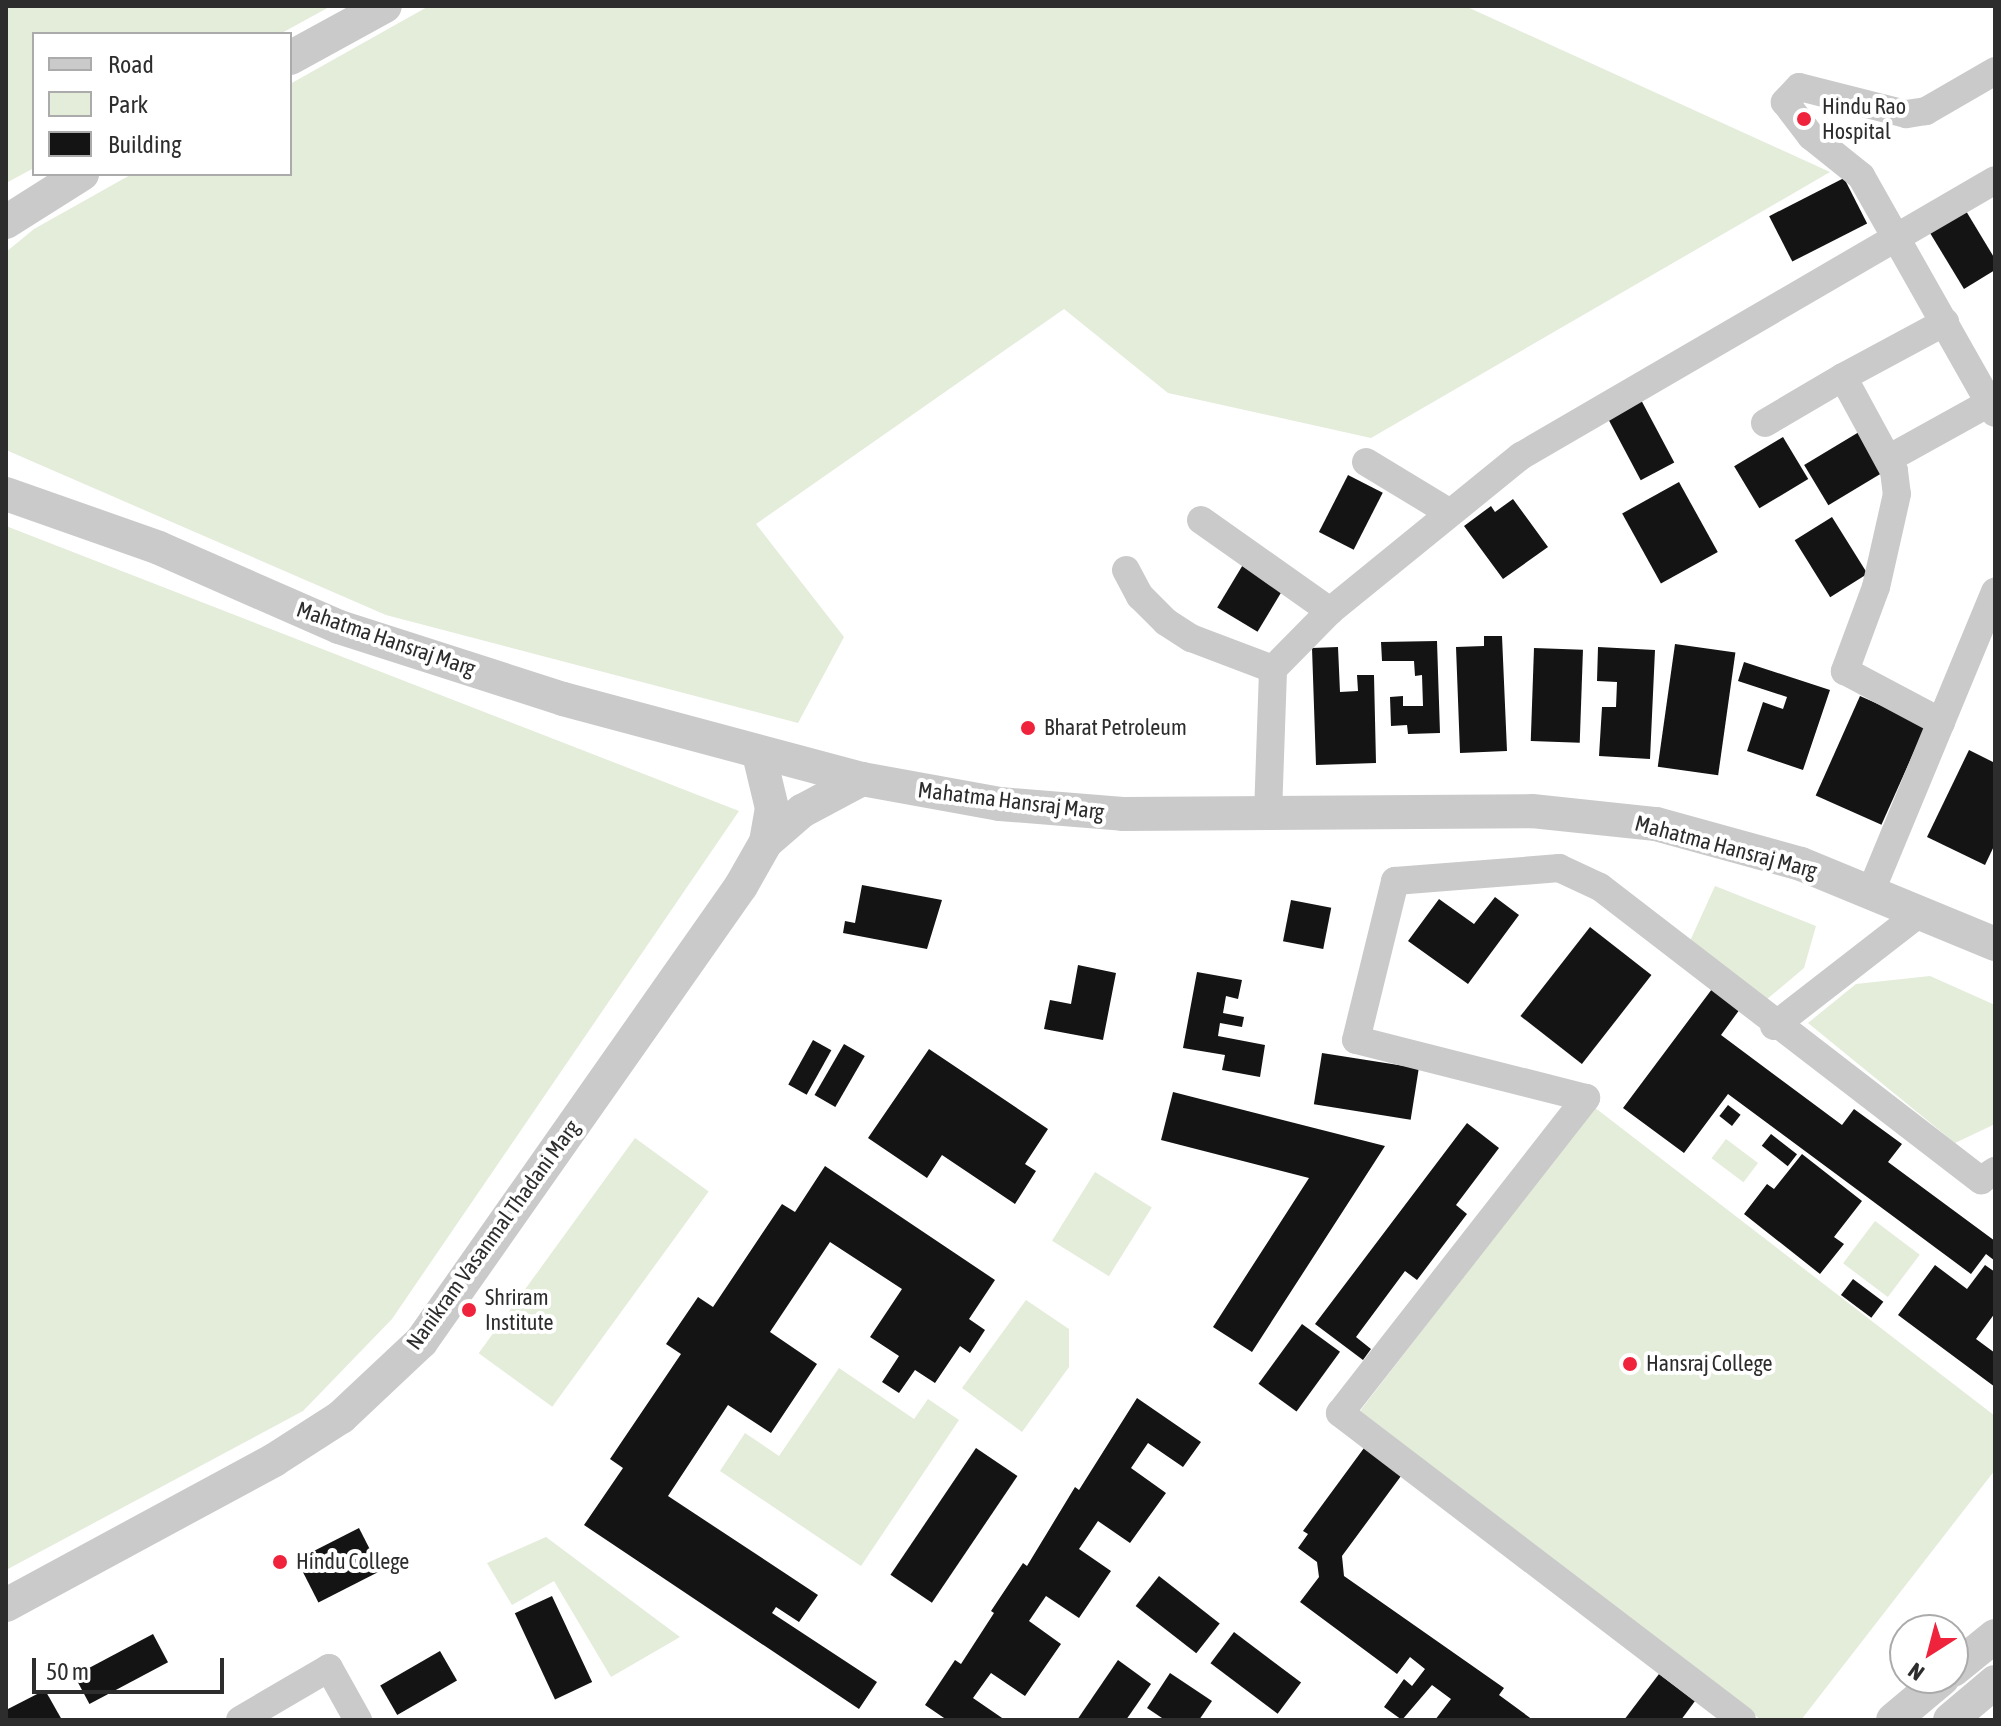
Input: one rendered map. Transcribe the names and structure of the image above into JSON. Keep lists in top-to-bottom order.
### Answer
{
  "streets": {
    "street": ["Mahatma Hansraj Marg", "Nanikram Vasanmal Thadani Marg"]
  },
  "places": [
    "Hindu Rao Hospital",
    "Bharat Petroleum",
    "Shriram Institute",
    "Hansraj College",
    "Hindu College"
  ],
  "legend": ["Road", "Park", "Building"],
  "scale_bar": "50 m",
  "north": "bottom left"
}
